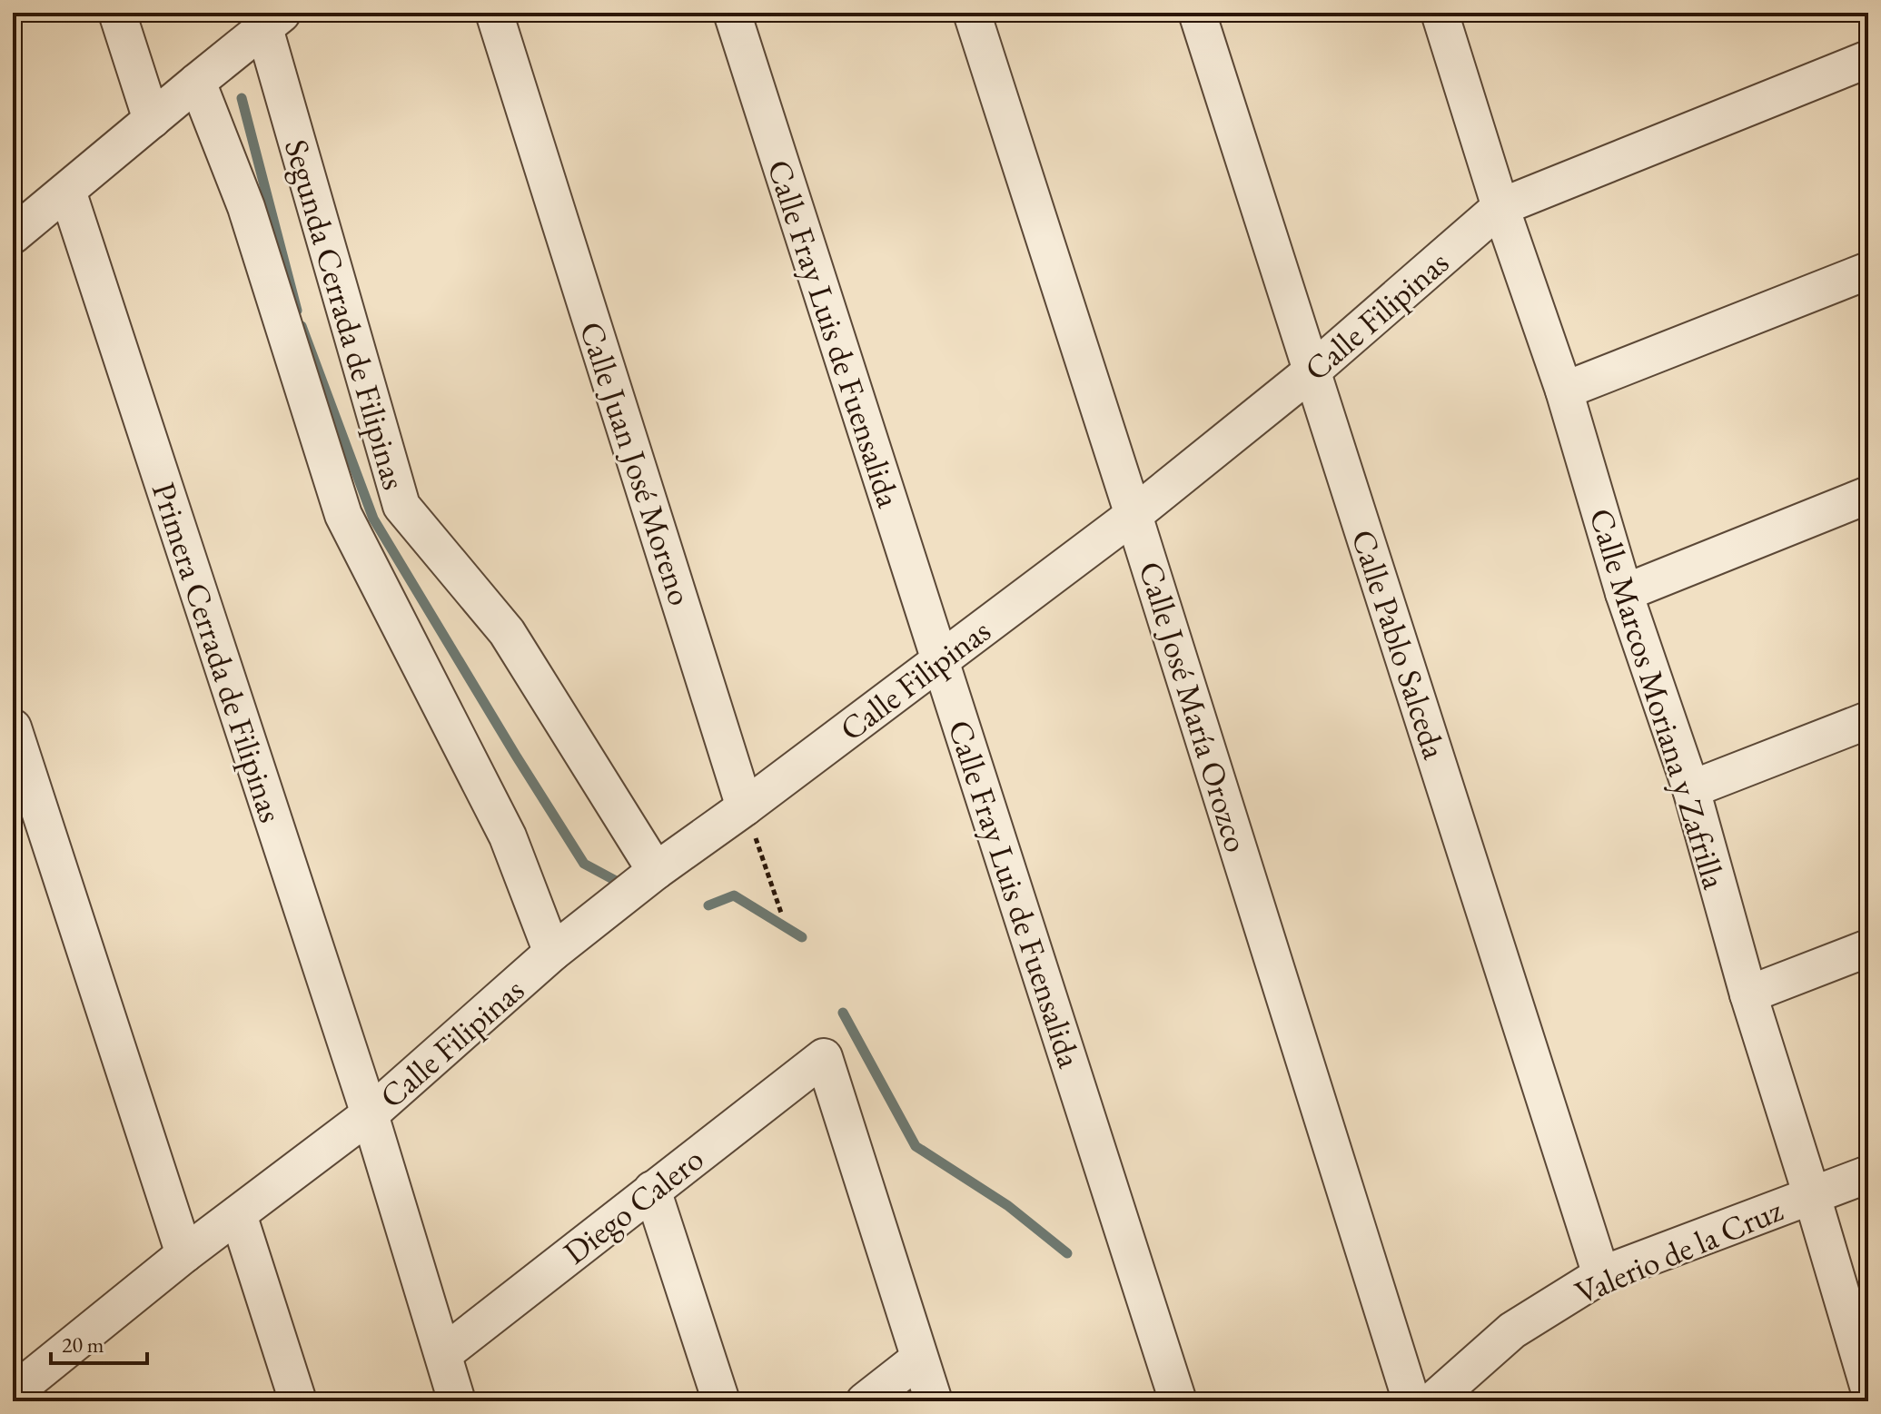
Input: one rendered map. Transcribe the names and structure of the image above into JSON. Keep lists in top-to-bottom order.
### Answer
{
  "streets": {
    "street": [
      "Segunda Cerrada de Filipinas",
      "Calle Filipinas",
      "Calle Fray Luis de Fuensalida",
      "Calle Juan José Moreno",
      "Calle Pablo Salceda",
      "Primera Cerrada de Filipinas",
      "Calle Marcos Moriana y Zafrilla",
      "Calle José María Orozco",
      "Diego Calero",
      "Valerio de la Cruz"
    ]
  },
  "crossings": [
    ["Segunda Cerrada de Filipinas", "Calle Filipinas"],
    ["Calle Filipinas", "Calle Fray Luis de Fuensalida"],
    ["Calle Filipinas", "Calle Juan José Moreno"],
    ["Calle Filipinas", "Calle Pablo Salceda"],
    ["Calle Filipinas", "Primera Cerrada de Filipinas"],
    ["Calle Filipinas", "Calle Marcos Moriana y Zafrilla"],
    ["Calle Filipinas", "Calle José María Orozco"],
    ["Calle Pablo Salceda", "Valerio de la Cruz"],
    ["Primera Cerrada de Filipinas", "Diego Calero"],
    ["Calle Marcos Moriana y Zafrilla", "Valerio de la Cruz"]
  ],
  "scale_bar": "20 m"
}
